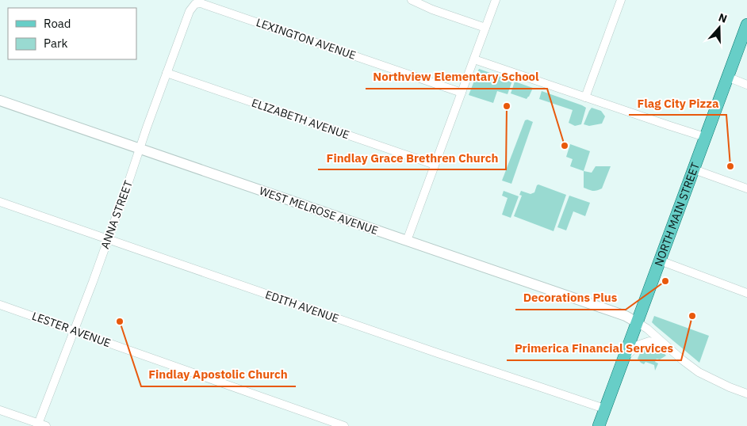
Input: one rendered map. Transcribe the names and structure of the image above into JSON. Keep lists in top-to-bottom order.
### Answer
{
  "streets": {
    "main road": ["NORTH MAIN STREET"],
    "street": [
      "LEXINGTON AVENUE",
      "ELIZABETH AVENUE",
      "WEST MELROSE AVENUE",
      "ANNA STREET",
      "EDITH AVENUE",
      "LESTER AVENUE"
    ]
  },
  "crossings": [
    ["LEXINGTON AVENUE", "ANNA STREET"],
    ["ELIZABETH AVENUE", "ANNA STREET"],
    ["WEST MELROSE AVENUE", "ANNA STREET"],
    ["WEST MELROSE AVENUE", "NORTH MAIN STREET"],
    ["ANNA STREET", "EDITH AVENUE"],
    ["ANNA STREET", "LESTER AVENUE"],
    ["NORTH MAIN STREET", "EDITH AVENUE"]
  ],
  "places": [
    "Findlay Grace Brethren Church",
    "Northview Elementary School",
    "Flag City Pizza",
    "Decorations Plus",
    "Primerica Financial Services",
    "Findlay Apostolic Church"
  ],
  "legend": ["Road", "Park"],
  "north": "top"
}
